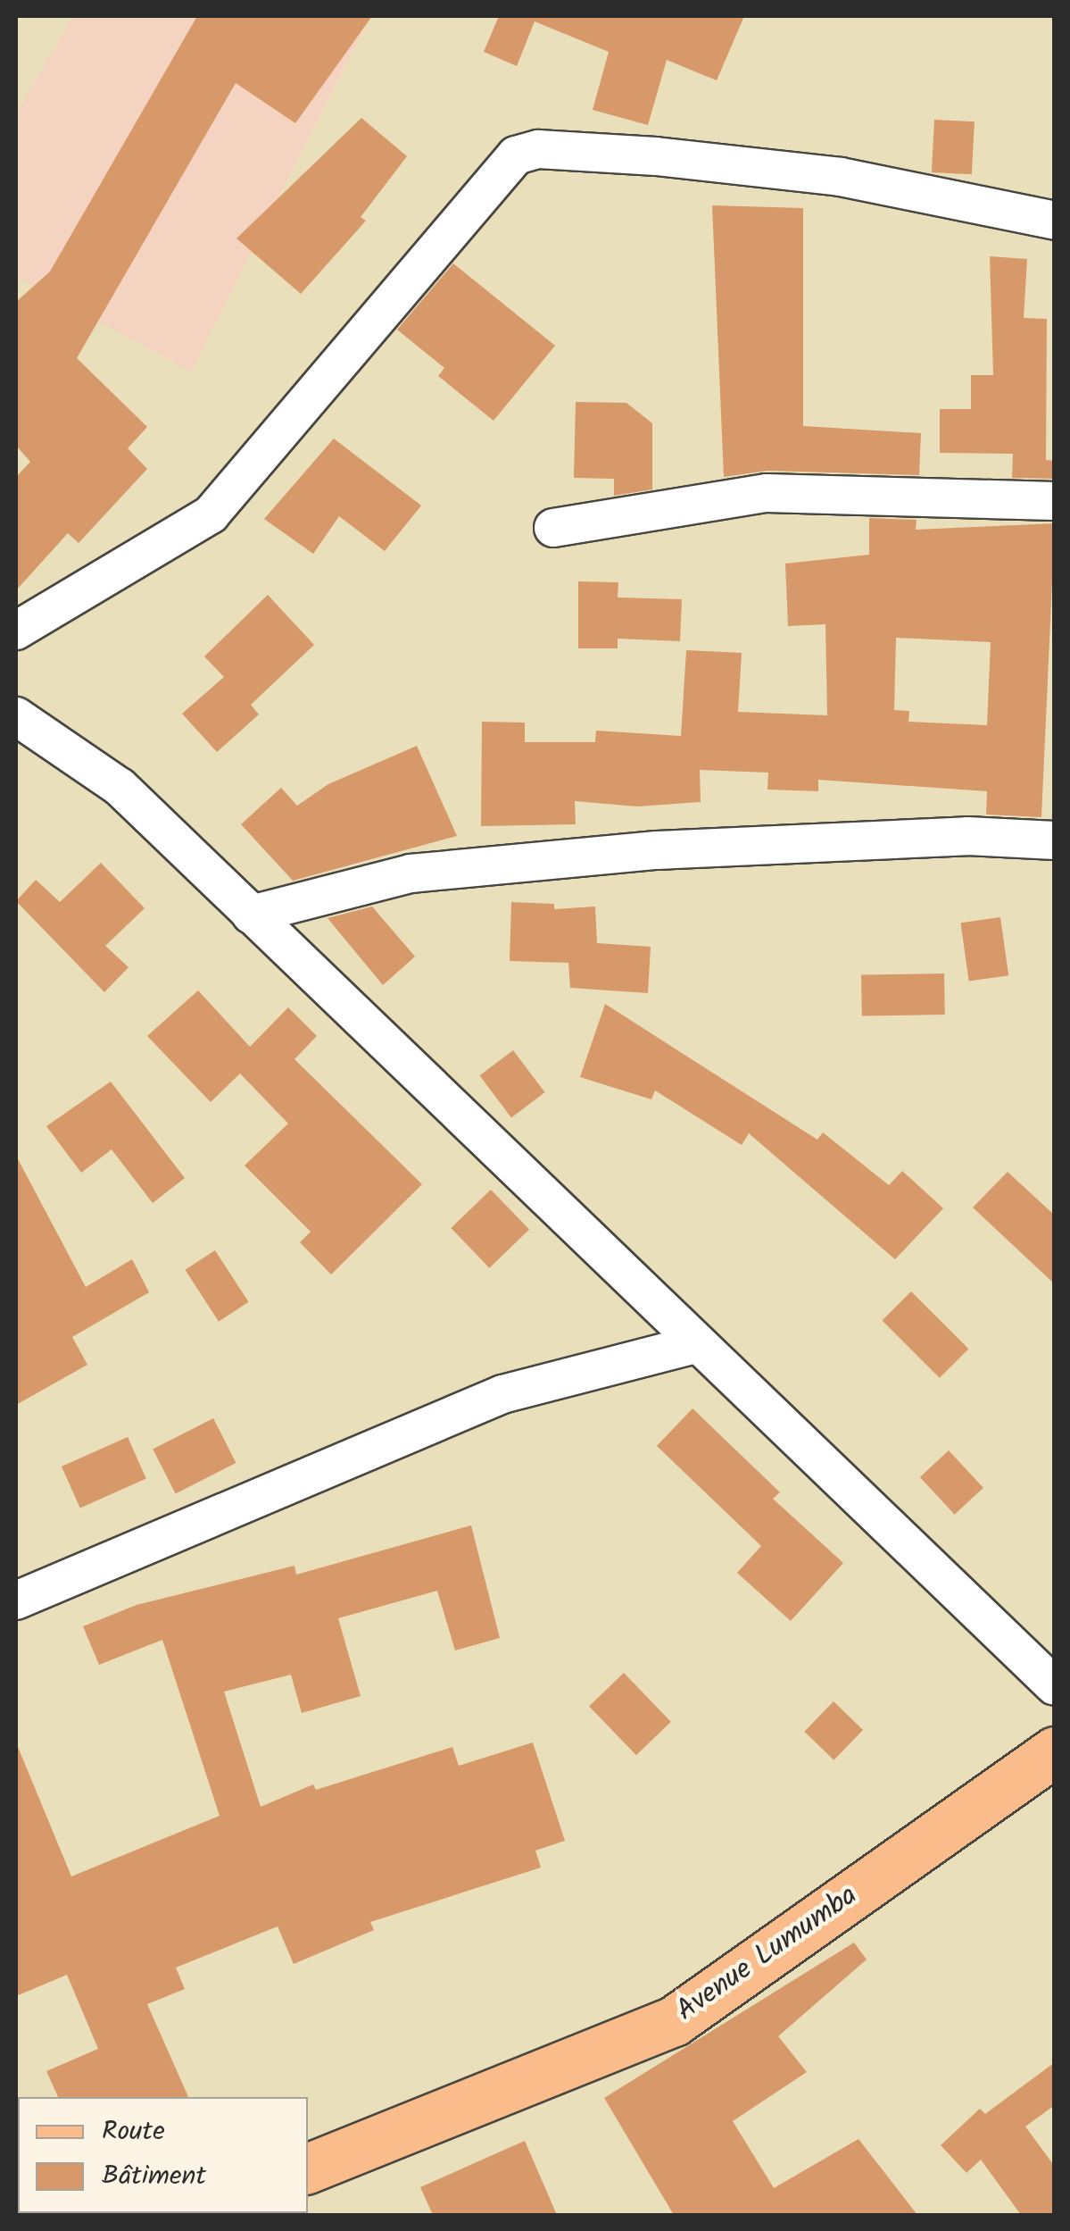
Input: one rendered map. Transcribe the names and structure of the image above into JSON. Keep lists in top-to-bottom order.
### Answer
{
  "streets": {
    "main road": ["Avenue Lumumba"]
  },
  "legend": ["Route", "Bâtiment"]
}
